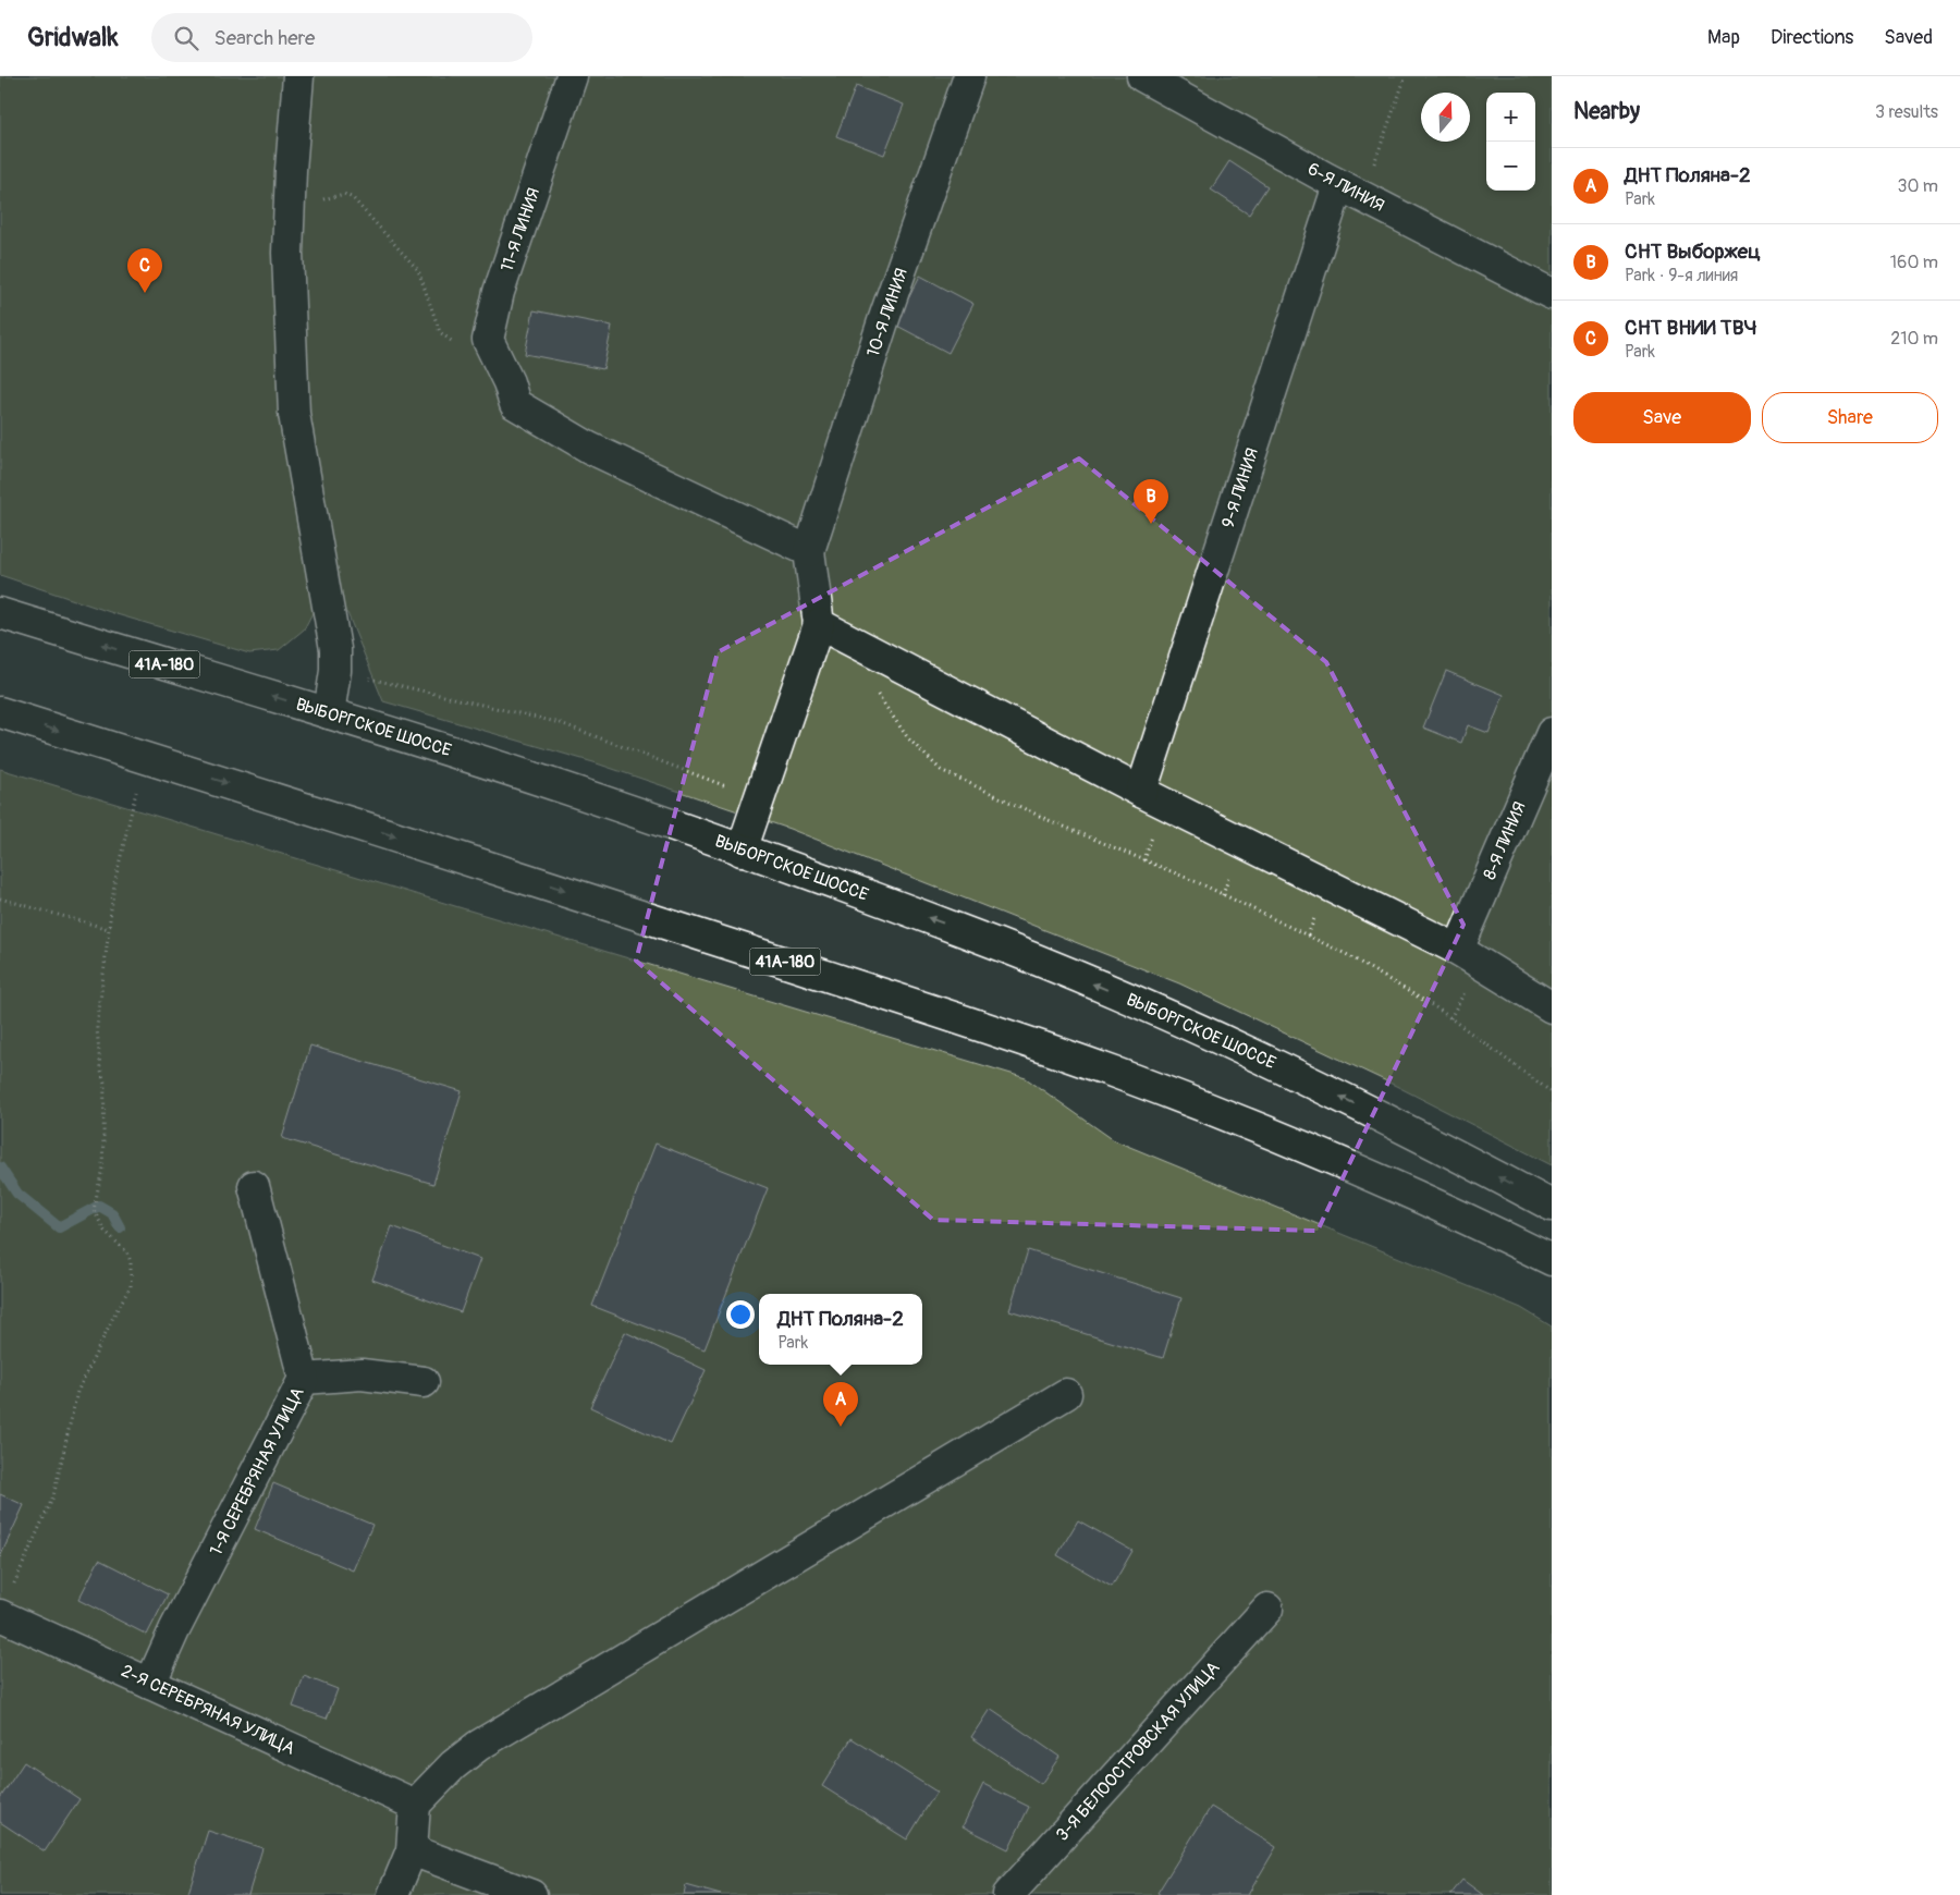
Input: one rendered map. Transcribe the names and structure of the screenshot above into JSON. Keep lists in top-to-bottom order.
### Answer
{
  "streets": {
    "street": [
      "6-Я ЛИНИЯ",
      "11-Я ЛИНИЯ",
      "10-Я ЛИНИЯ",
      "9-Я ЛИНИЯ",
      "41А-180",
      "ВЫБОРГСКОЕ ШОССЕ",
      "8-Я ЛИНИЯ",
      "1-Я СЕРЕБРЯНАЯ УЛИЦА",
      "2-Я СЕРЕБРЯНАЯ УЛИЦА",
      "3-Я БЕЛООСТРОВСКАЯ УЛИЦА"
    ]
  },
  "crossings": [
    ["6-Я ЛИНИЯ", "9-Я ЛИНИЯ"],
    ["1-Я СЕРЕБРЯНАЯ УЛИЦА", "2-Я СЕРЕБРЯНАЯ УЛИЦА"]
  ],
  "north": "top",
  "page": {
    "header": "Gridwalk",
    "search": "Search here",
    "nav": ["Map", "Directions", "Saved"],
    "heading": ["Nearby", "3 results"],
    "map_buttons": ["+", "−"],
    "list": [
      {
        "mark": "A",
        "name": "ДНТ Поляна-2",
        "note": "Park",
        "value": "30 m"
      },
      {
        "mark": "B",
        "name": "СНТ Выборжец",
        "note": "Park · 9-я линия",
        "value": "160 m"
      },
      {
        "mark": "C",
        "name": "СНТ ВНИИ ТВЧ",
        "note": "Park",
        "value": "210 m"
      }
    ],
    "pins": ["C", "B", "A"],
    "buttons": ["Save", "Share"],
    "popup": ["ДНТ Поляна-2", "Park"]
  }
}
